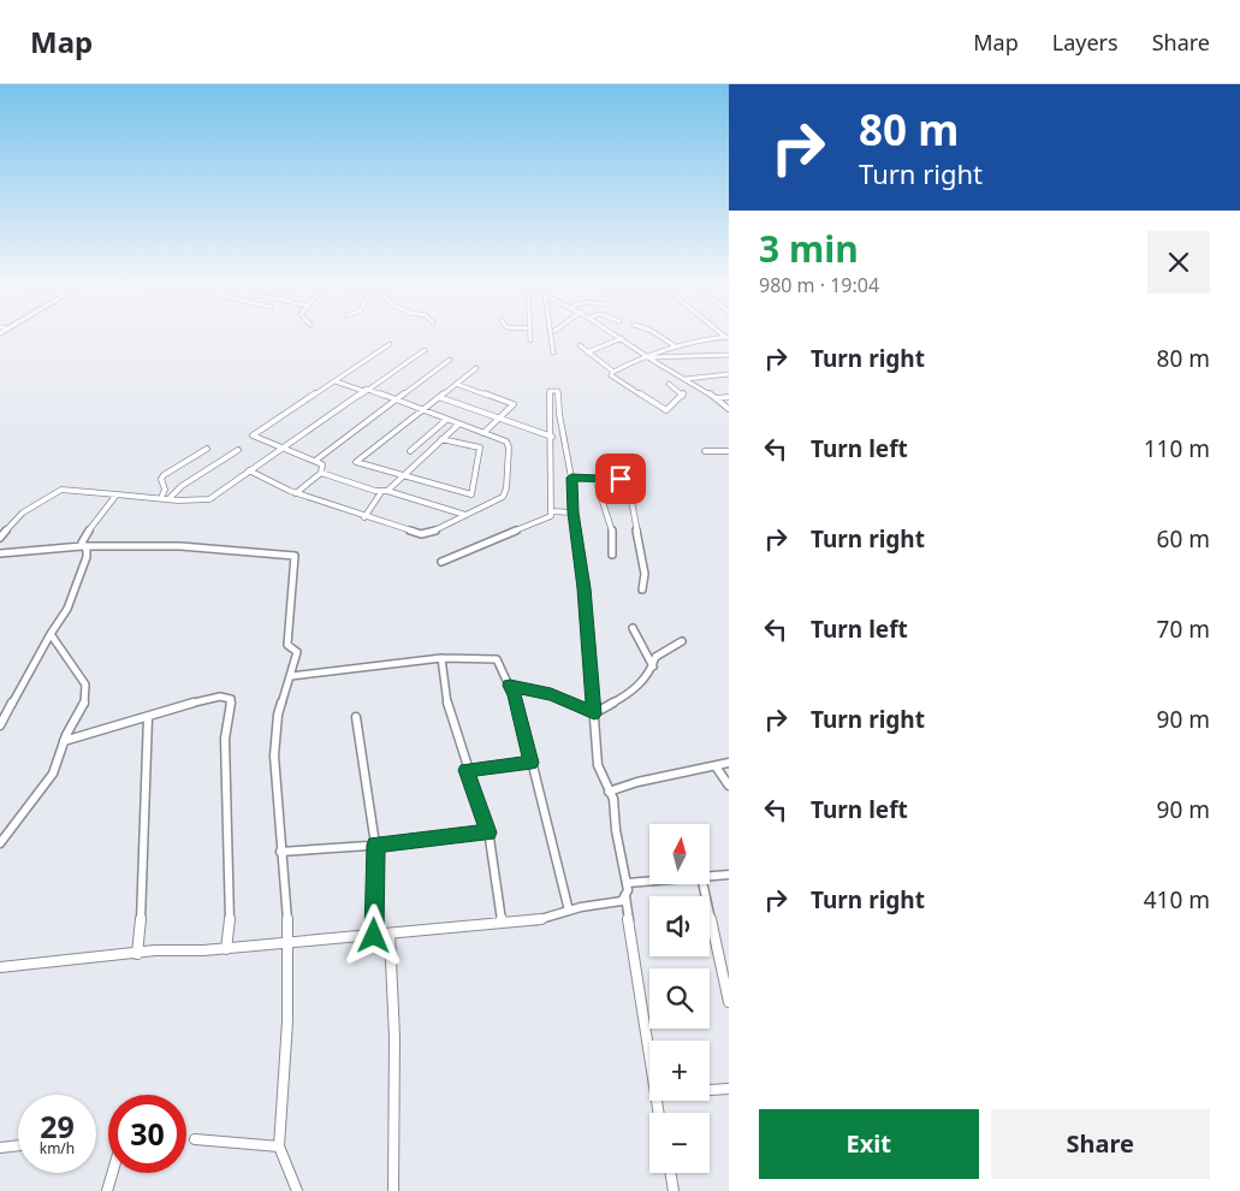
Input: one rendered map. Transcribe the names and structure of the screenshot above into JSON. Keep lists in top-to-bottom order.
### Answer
{
  "north": "top",
  "page": {
    "header": "Map",
    "nav": ["Map", "Layers", "Share"],
    "turn": ["80 m", "Turn right"],
    "heading": ["3 min", "980 m · 19:04"],
    "list": [
      {
        "name": "Turn right",
        "value": "80 m"
      },
      {
        "name": "Turn left",
        "value": "110 m"
      },
      {
        "name": "Turn right",
        "value": "60 m"
      },
      {
        "name": "Turn left",
        "value": "70 m"
      },
      {
        "name": "Turn right",
        "value": "90 m"
      },
      {
        "name": "Turn left",
        "value": "90 m"
      },
      {
        "name": "Turn right",
        "value": "410 m"
      }
    ],
    "map_buttons": ["+", "−"],
    "speed": "29 km/h",
    "limit": "30",
    "buttons": ["Exit", "Share"]
  }
}
